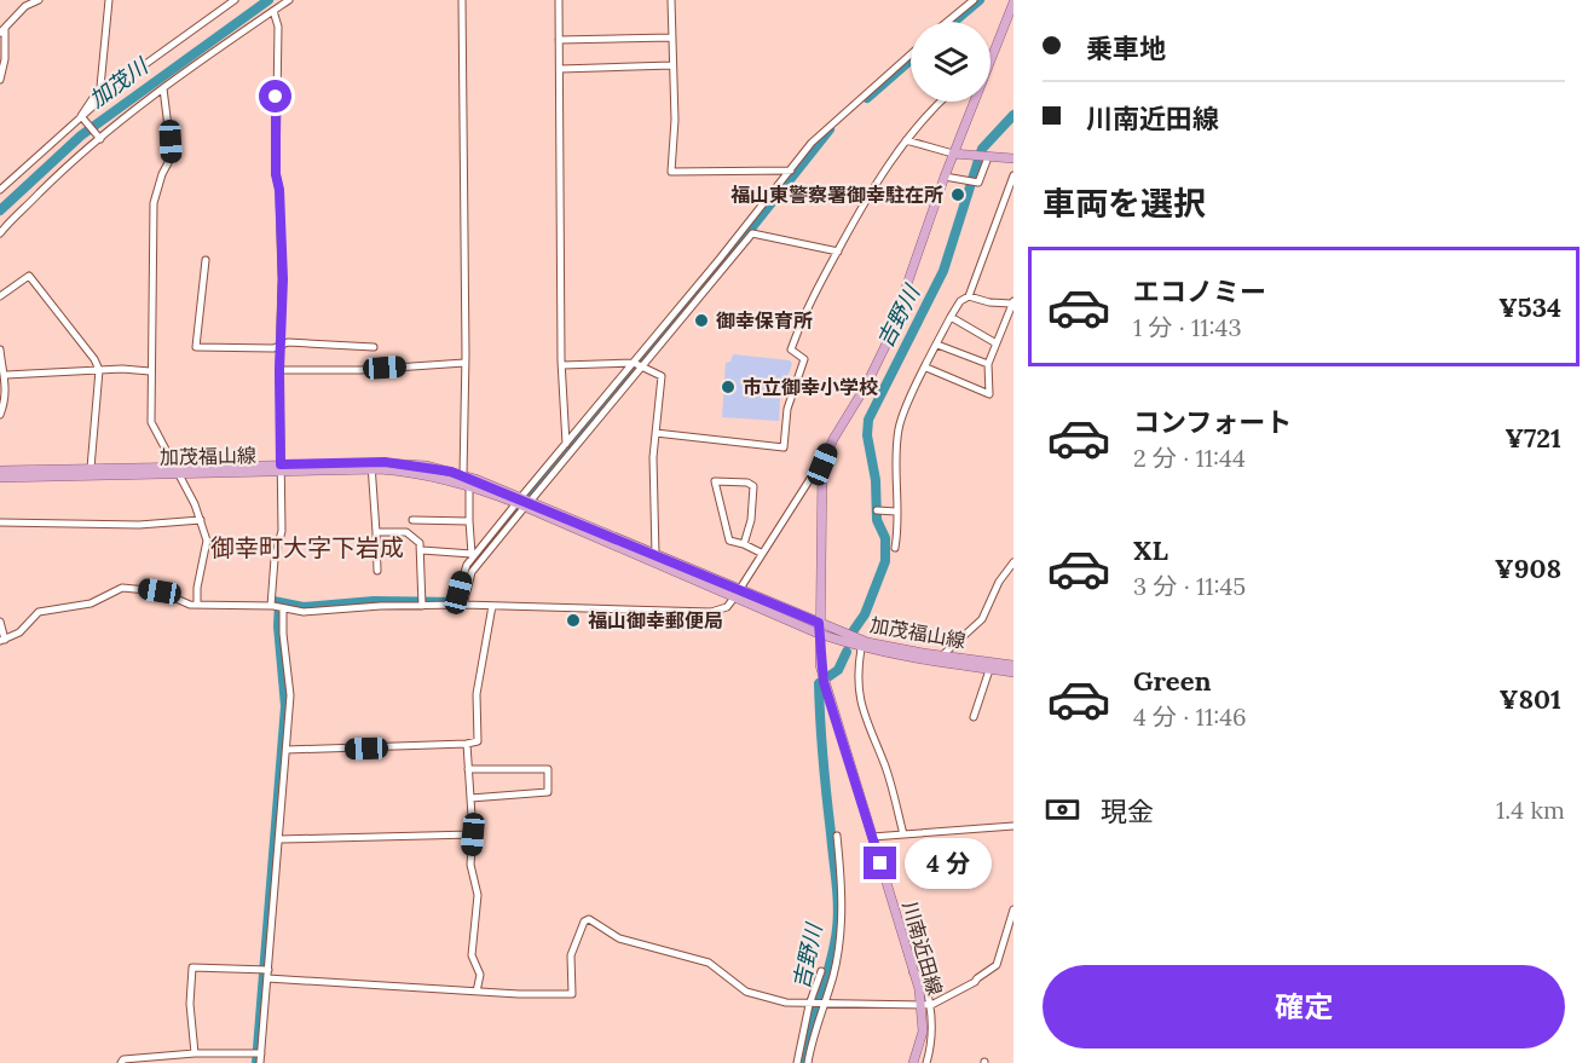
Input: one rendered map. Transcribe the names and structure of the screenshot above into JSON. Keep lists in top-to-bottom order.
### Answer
{
  "streets": {
    "main road": ["加茂福山線", "川南近田線"]
  },
  "crossings": [
    ["加茂福山線", "川南近田線"]
  ],
  "districts": ["御幸町大字下岩成"],
  "water": ["加茂川", "吉野川"],
  "places": [
    "福山東警察署御幸駐在所",
    "御幸保育所",
    "市立御幸小学校",
    "福山御幸郵便局"
  ],
  "page": {
    "banner": ["乗車地", "川南近田線"],
    "heading": "車両を選択",
    "list": [
      {
        "name": "エコノミー",
        "note": "1 分 · 11:43",
        "value": "¥534"
      },
      {
        "name": "コンフォート",
        "note": "2 分 · 11:44",
        "value": "¥721"
      },
      {
        "name": "XL",
        "note": "3 分 · 11:45",
        "value": "¥908"
      },
      {
        "name": "Green",
        "note": "4 分 · 11:46",
        "value": "¥801"
      }
    ],
    "pay": ["現金", "1.4 km"],
    "bubble": "4 分",
    "buttons": "確定"
  }
}
